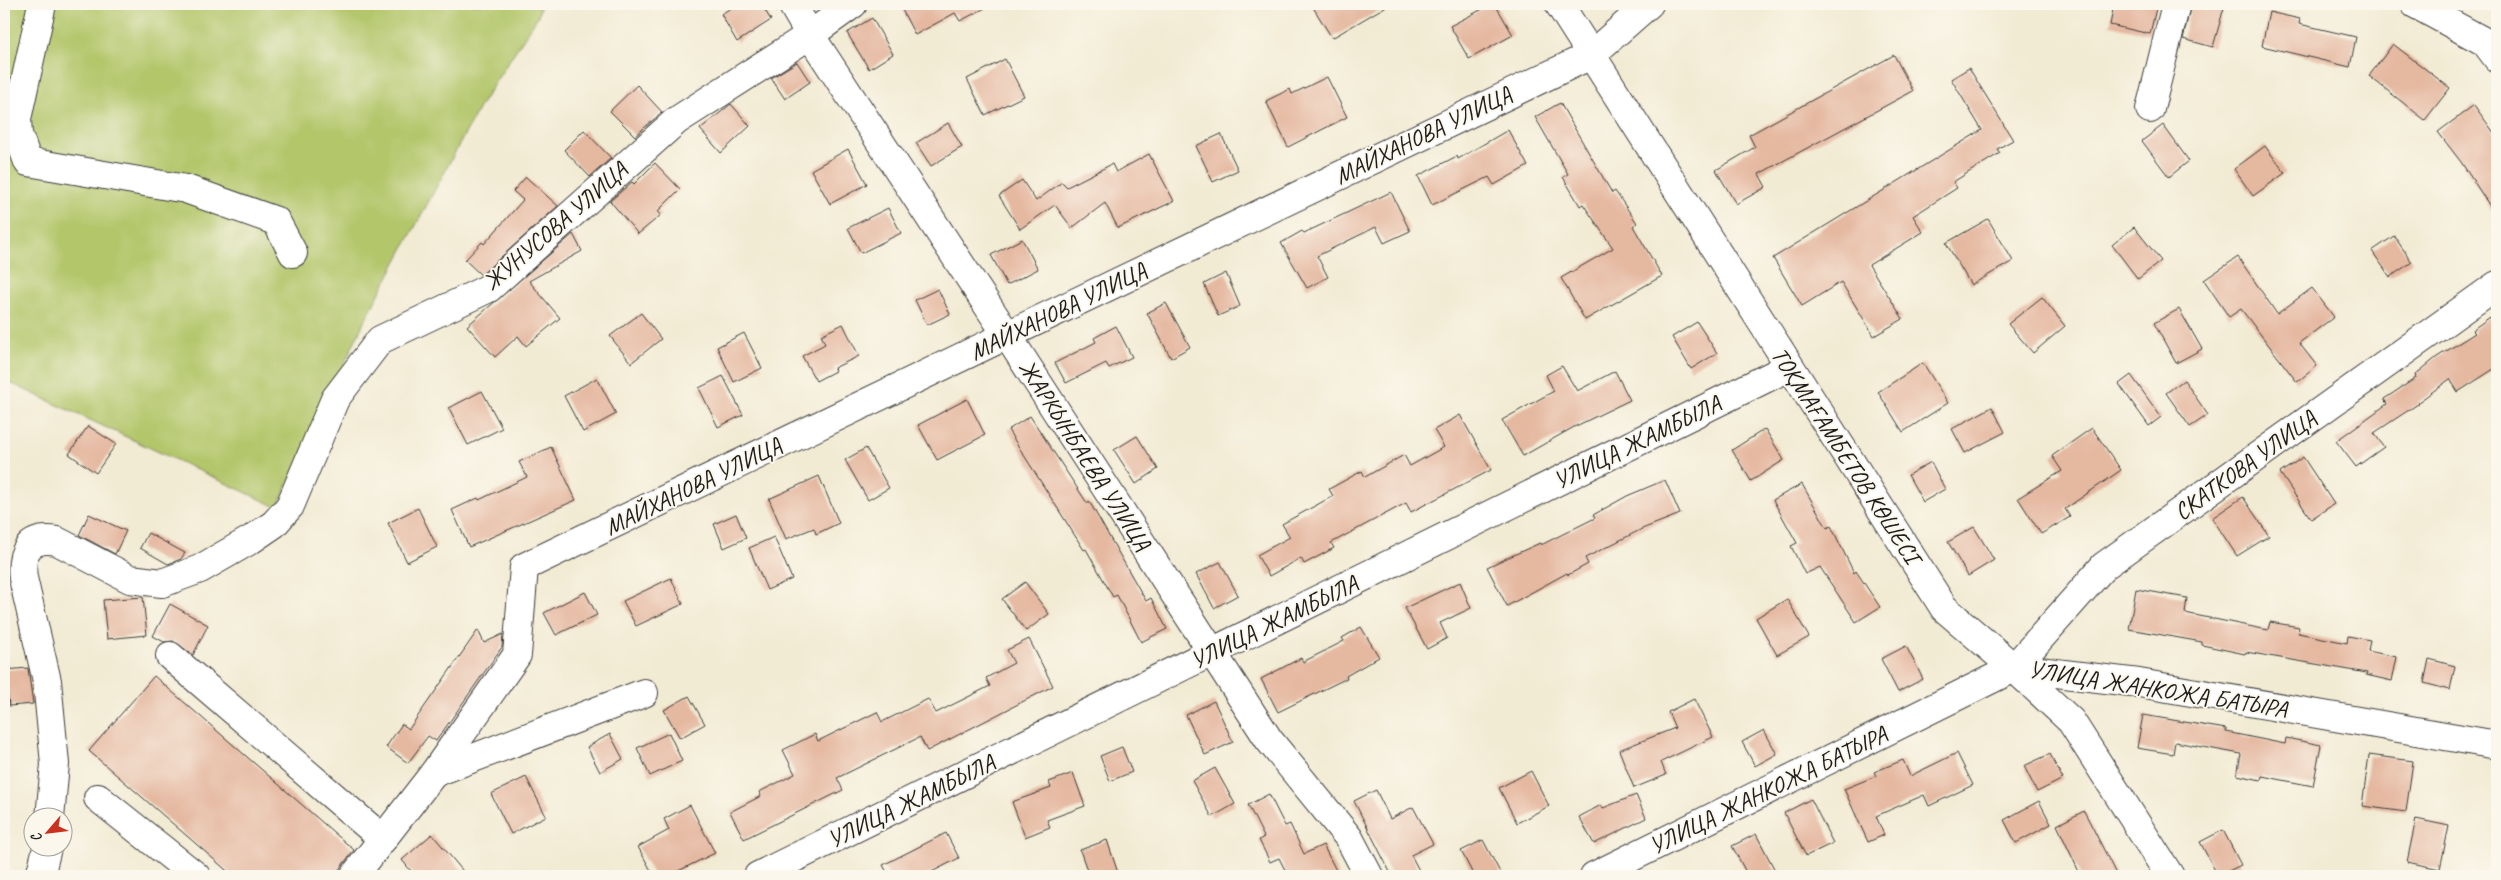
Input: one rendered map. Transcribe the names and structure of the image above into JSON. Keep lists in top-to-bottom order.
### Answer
{
  "streets": {
    "street": [
      "МАЙХАНОВА УЛИЦА",
      "ЖУНУСОВА УЛИЦА",
      "УЛИЦА ЖАМБЫЛА",
      "ЖАРКЫНБАЕВА УЛИЦА",
      "ТОҚМАҒАМБЕТОВ КӨШЕСІ",
      "СКАТКОВА УЛИЦА",
      "УЛИЦА ЖАНКОЖА БАТЫРА"
    ]
  },
  "crossings": [
    ["МАЙХАНОВА УЛИЦА", "ЖАРКЫНБАЕВА УЛИЦА"],
    ["МАЙХАНОВА УЛИЦА", "ТОҚМАҒАМБЕТОВ КӨШЕСІ"],
    ["ЖУНУСОВА УЛИЦА", "ЖАРКЫНБАЕВА УЛИЦА"],
    ["УЛИЦА ЖАМБЫЛА", "ЖАРКЫНБАЕВА УЛИЦА"],
    ["УЛИЦА ЖАМБЫЛА", "ТОҚМАҒАМБЕТОВ КӨШЕСІ"],
    ["ТОҚМАҒАМБЕТОВ КӨШЕСІ", "СКАТКОВА УЛИЦА"],
    ["ТОҚМАҒАМБЕТОВ КӨШЕСІ", "УЛИЦА ЖАНКОЖА БАТЫРА"],
    ["СКАТКОВА УЛИЦА", "УЛИЦА ЖАНКОЖА БАТЫРА"]
  ],
  "north": "bottom left"
}
